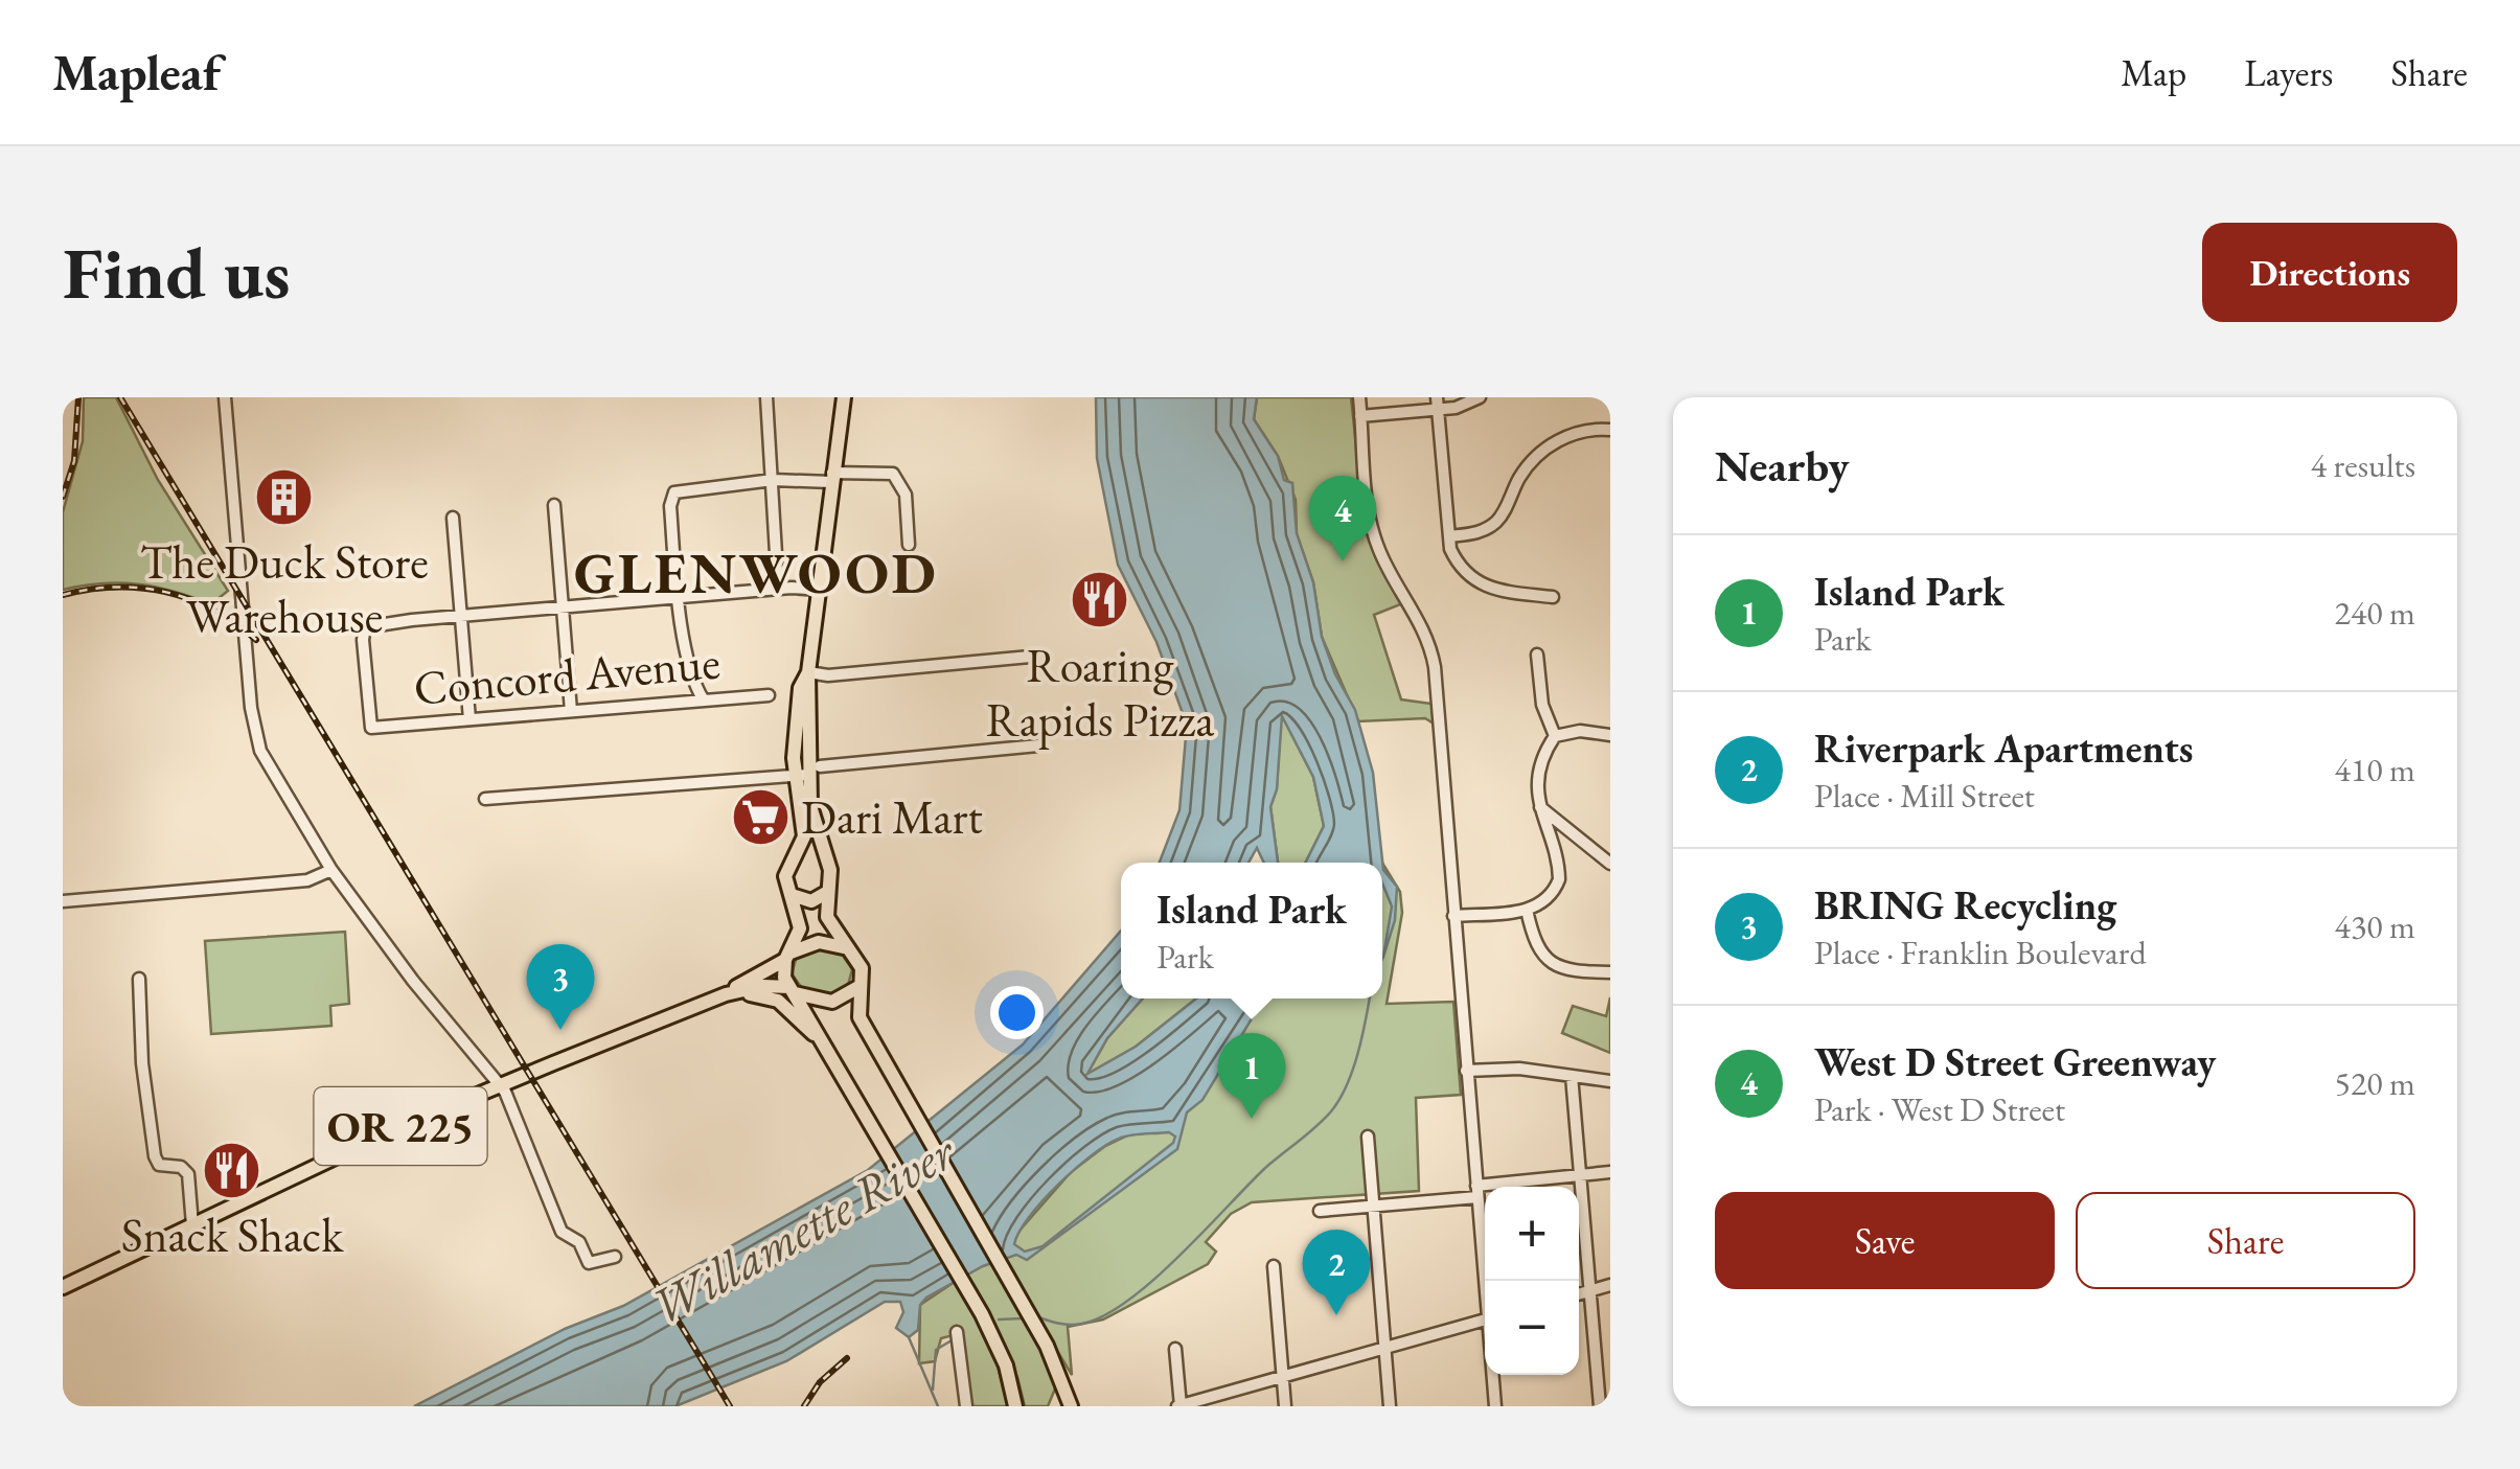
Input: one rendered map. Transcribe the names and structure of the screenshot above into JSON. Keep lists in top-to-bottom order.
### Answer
{
  "streets": {
    "main road": ["OR 225"],
    "street": ["Concord Avenue"]
  },
  "districts": ["GLENWOOD"],
  "water": ["Willamette River"],
  "places": {
    "building": ["The Duck Store Warehouse"],
    "restaurant": ["Roaring Rapids Pizza", "Snack Shack"],
    "supermarket": ["Dari Mart"]
  },
  "page": {
    "header": "Mapleaf",
    "nav": ["Map", "Layers", "Share"],
    "buttons": [
      "Directions",
      ["Save", "Share"]
    ],
    "title": "Find us",
    "heading": ["Nearby", "4 results"],
    "pins": [
      "4",
      "3",
      "1",
      "2"
    ],
    "list": [
      {
        "mark": "1",
        "name": "Island Park",
        "note": "Park",
        "value": "240 m"
      },
      {
        "mark": "2",
        "name": "Riverpark Apartments",
        "note": "Place · Mill Street",
        "value": "410 m"
      },
      {
        "mark": "3",
        "name": "BRING Recycling",
        "note": "Place · Franklin Boulevard",
        "value": "430 m"
      },
      {
        "mark": "4",
        "name": "West D Street Greenway",
        "note": "Park · West D Street",
        "value": "520 m"
      }
    ],
    "popup": ["Island Park", "Park"],
    "map_buttons": ["+", "−"]
  }
}
